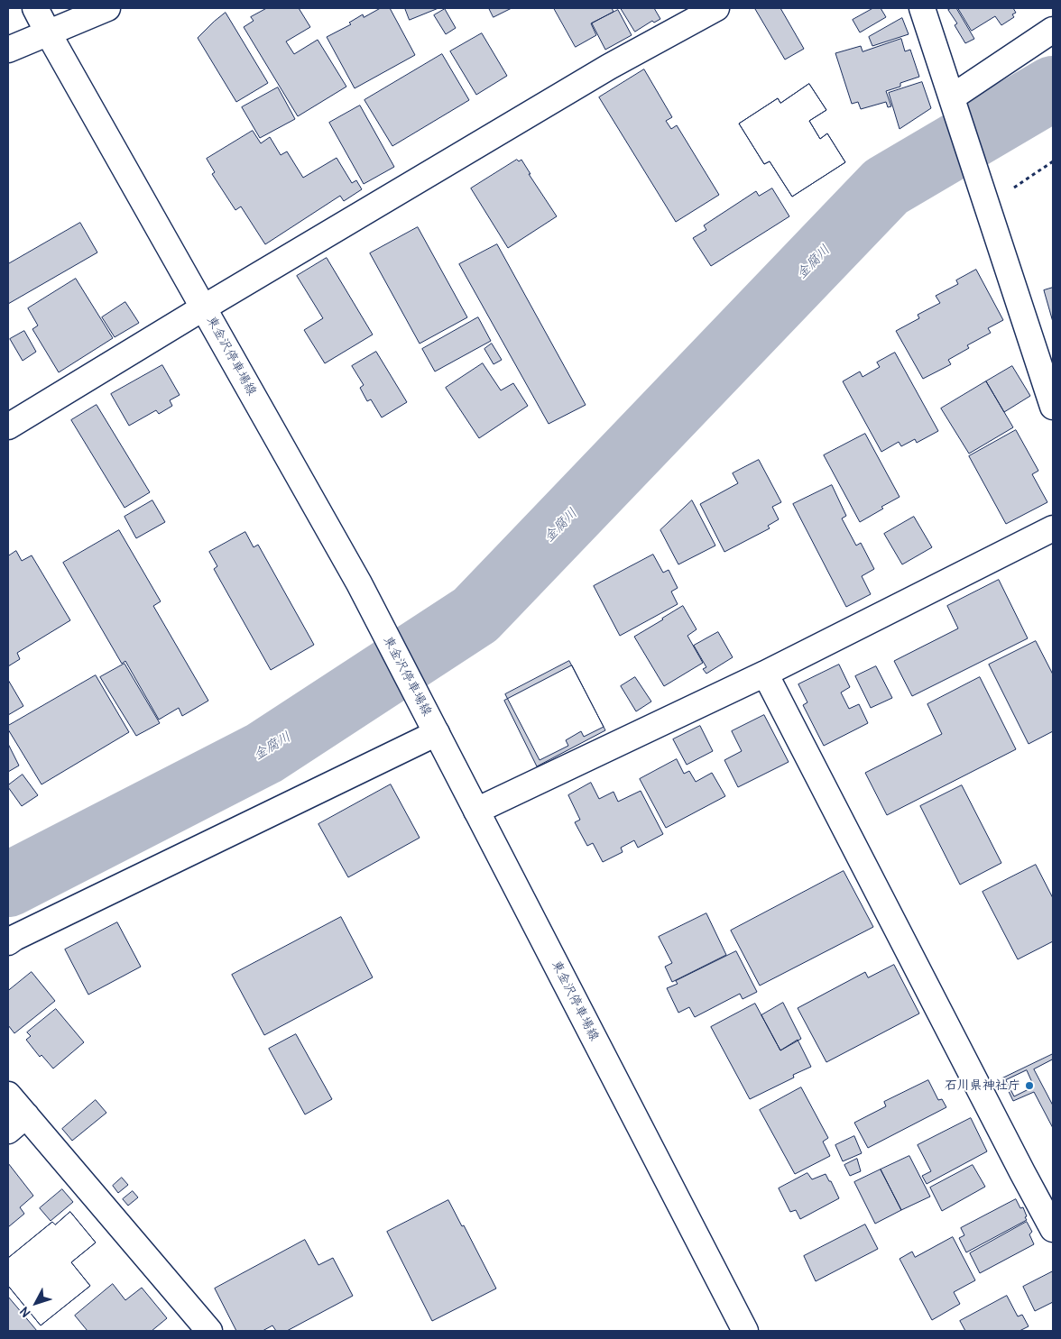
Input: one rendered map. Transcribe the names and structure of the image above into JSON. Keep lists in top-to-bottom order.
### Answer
{
  "streets": {
    "main road": ["東金沢停車場線"]
  },
  "water": ["金腐川"],
  "places": ["石川県神社庁"],
  "north": "bottom left"
}
